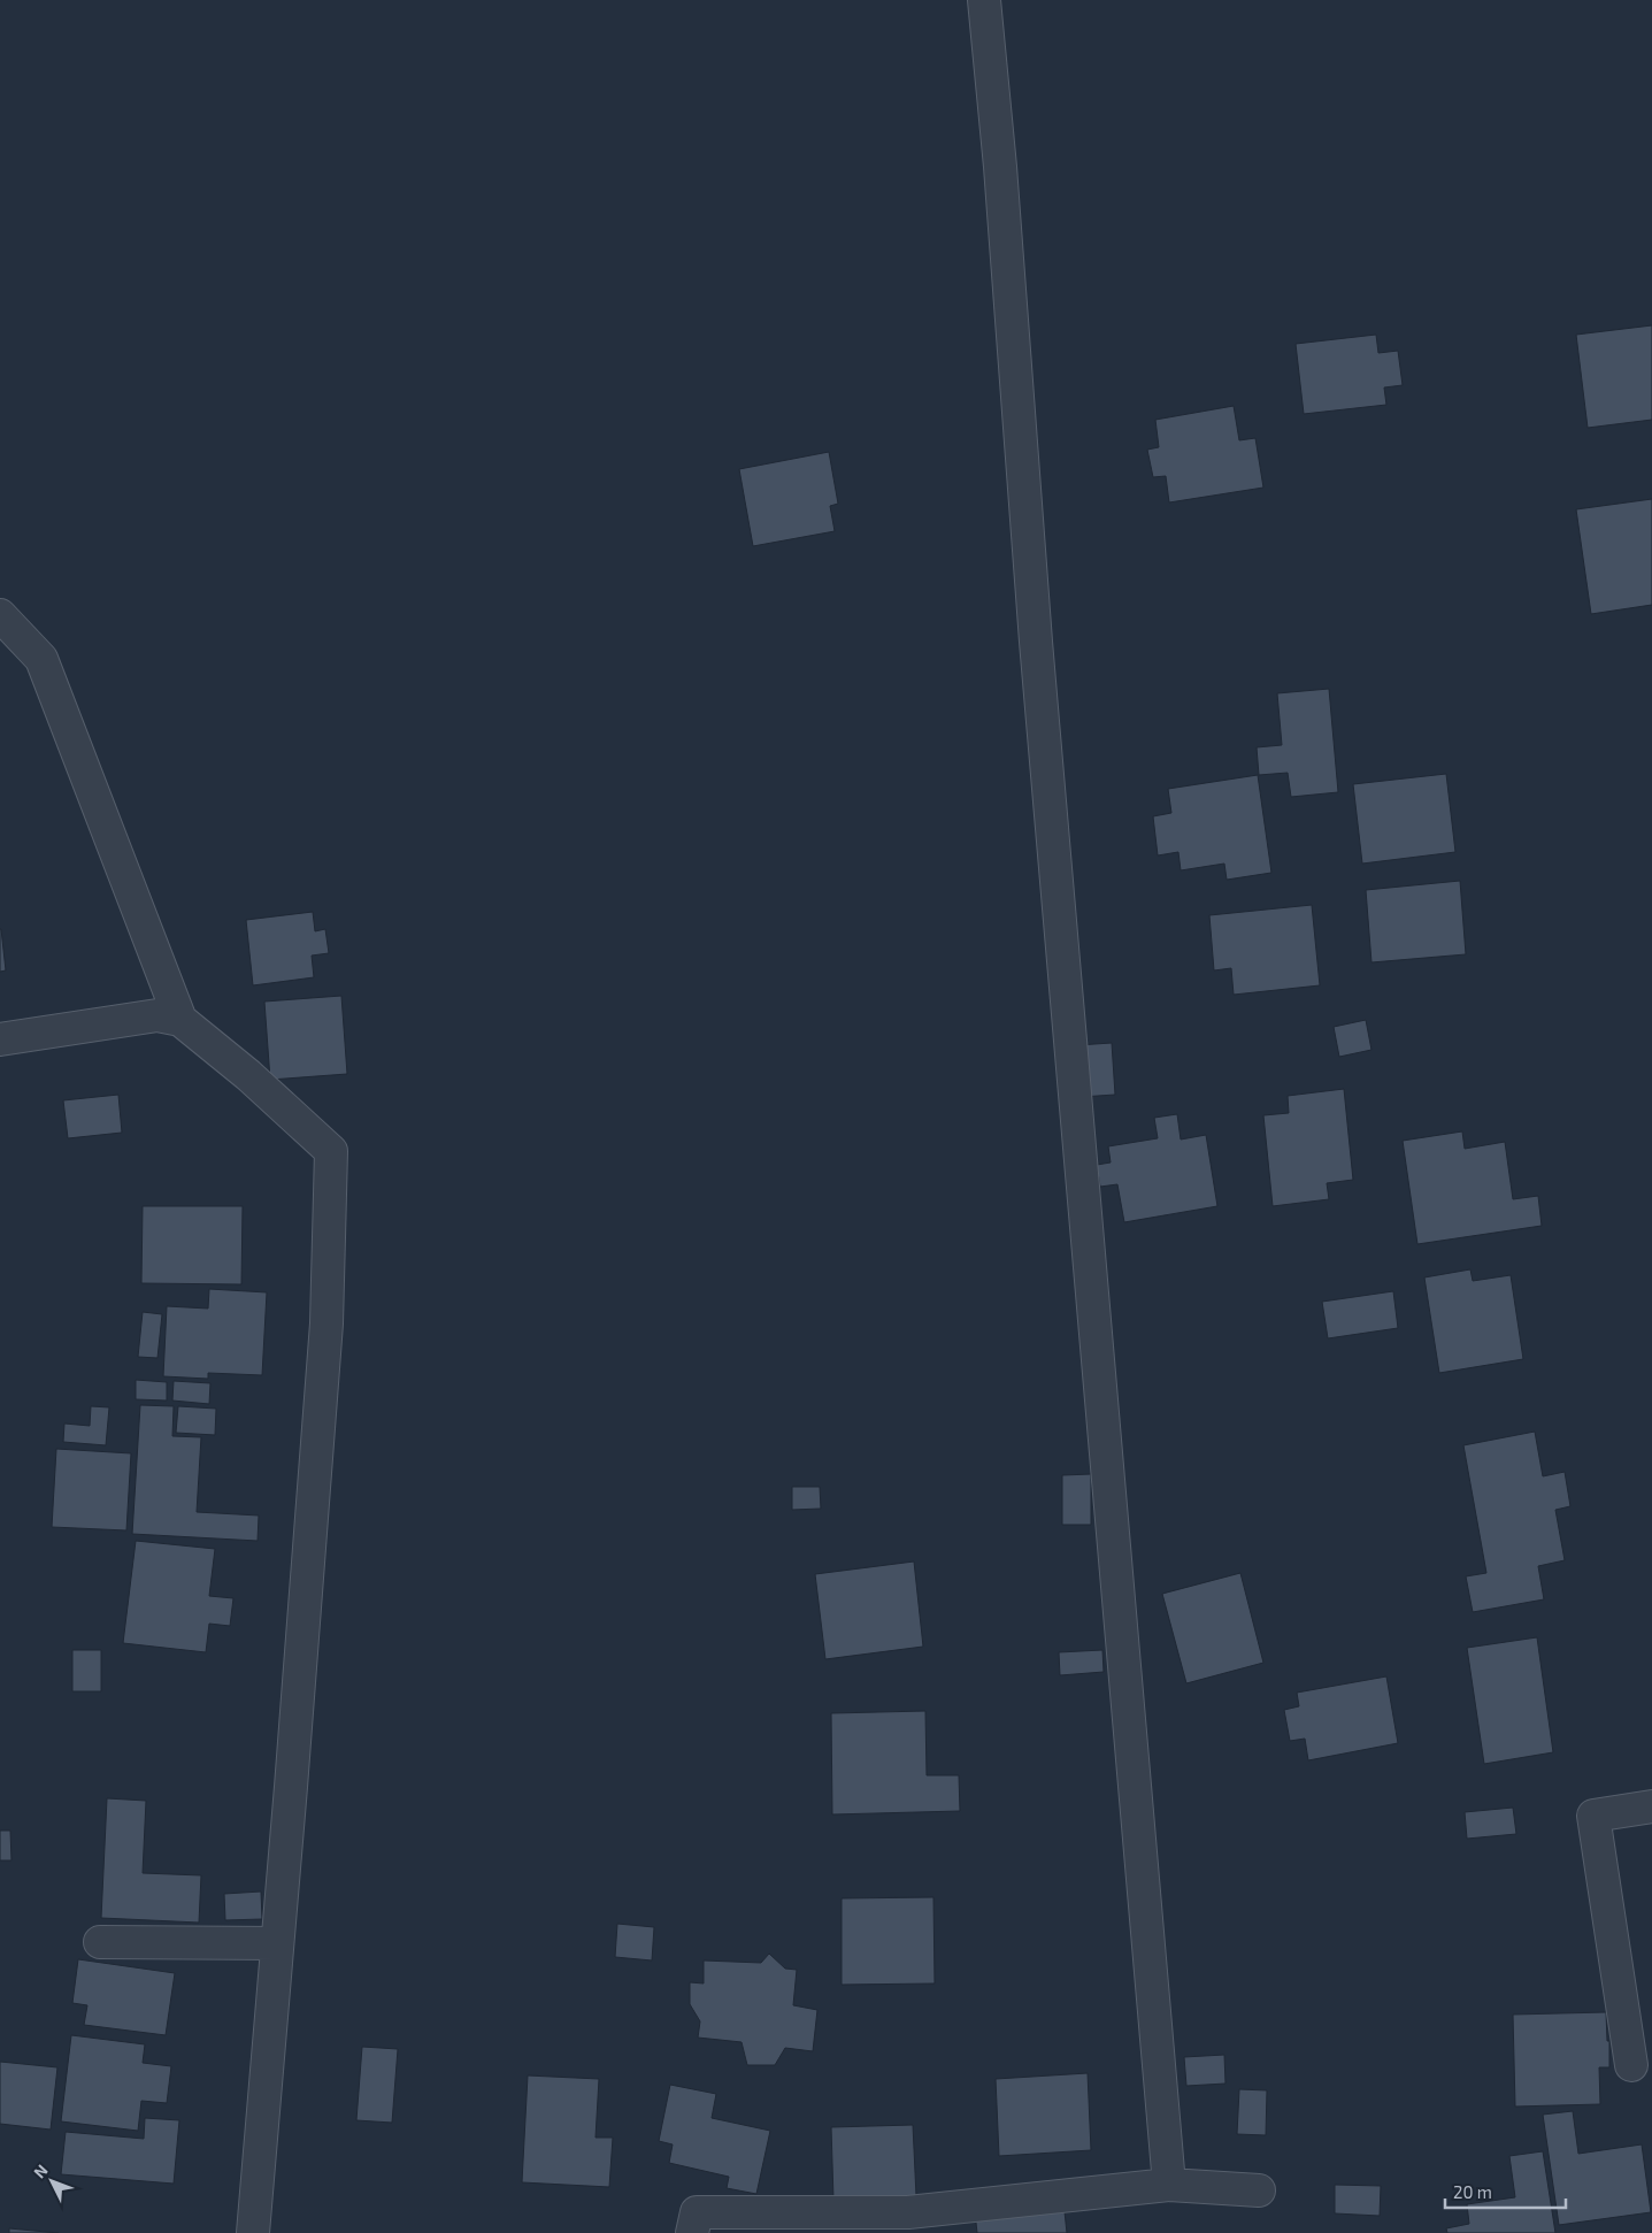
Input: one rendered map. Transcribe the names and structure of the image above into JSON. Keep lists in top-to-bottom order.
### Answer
{
  "scale_bar": "20 m",
  "north": "top left"
}
